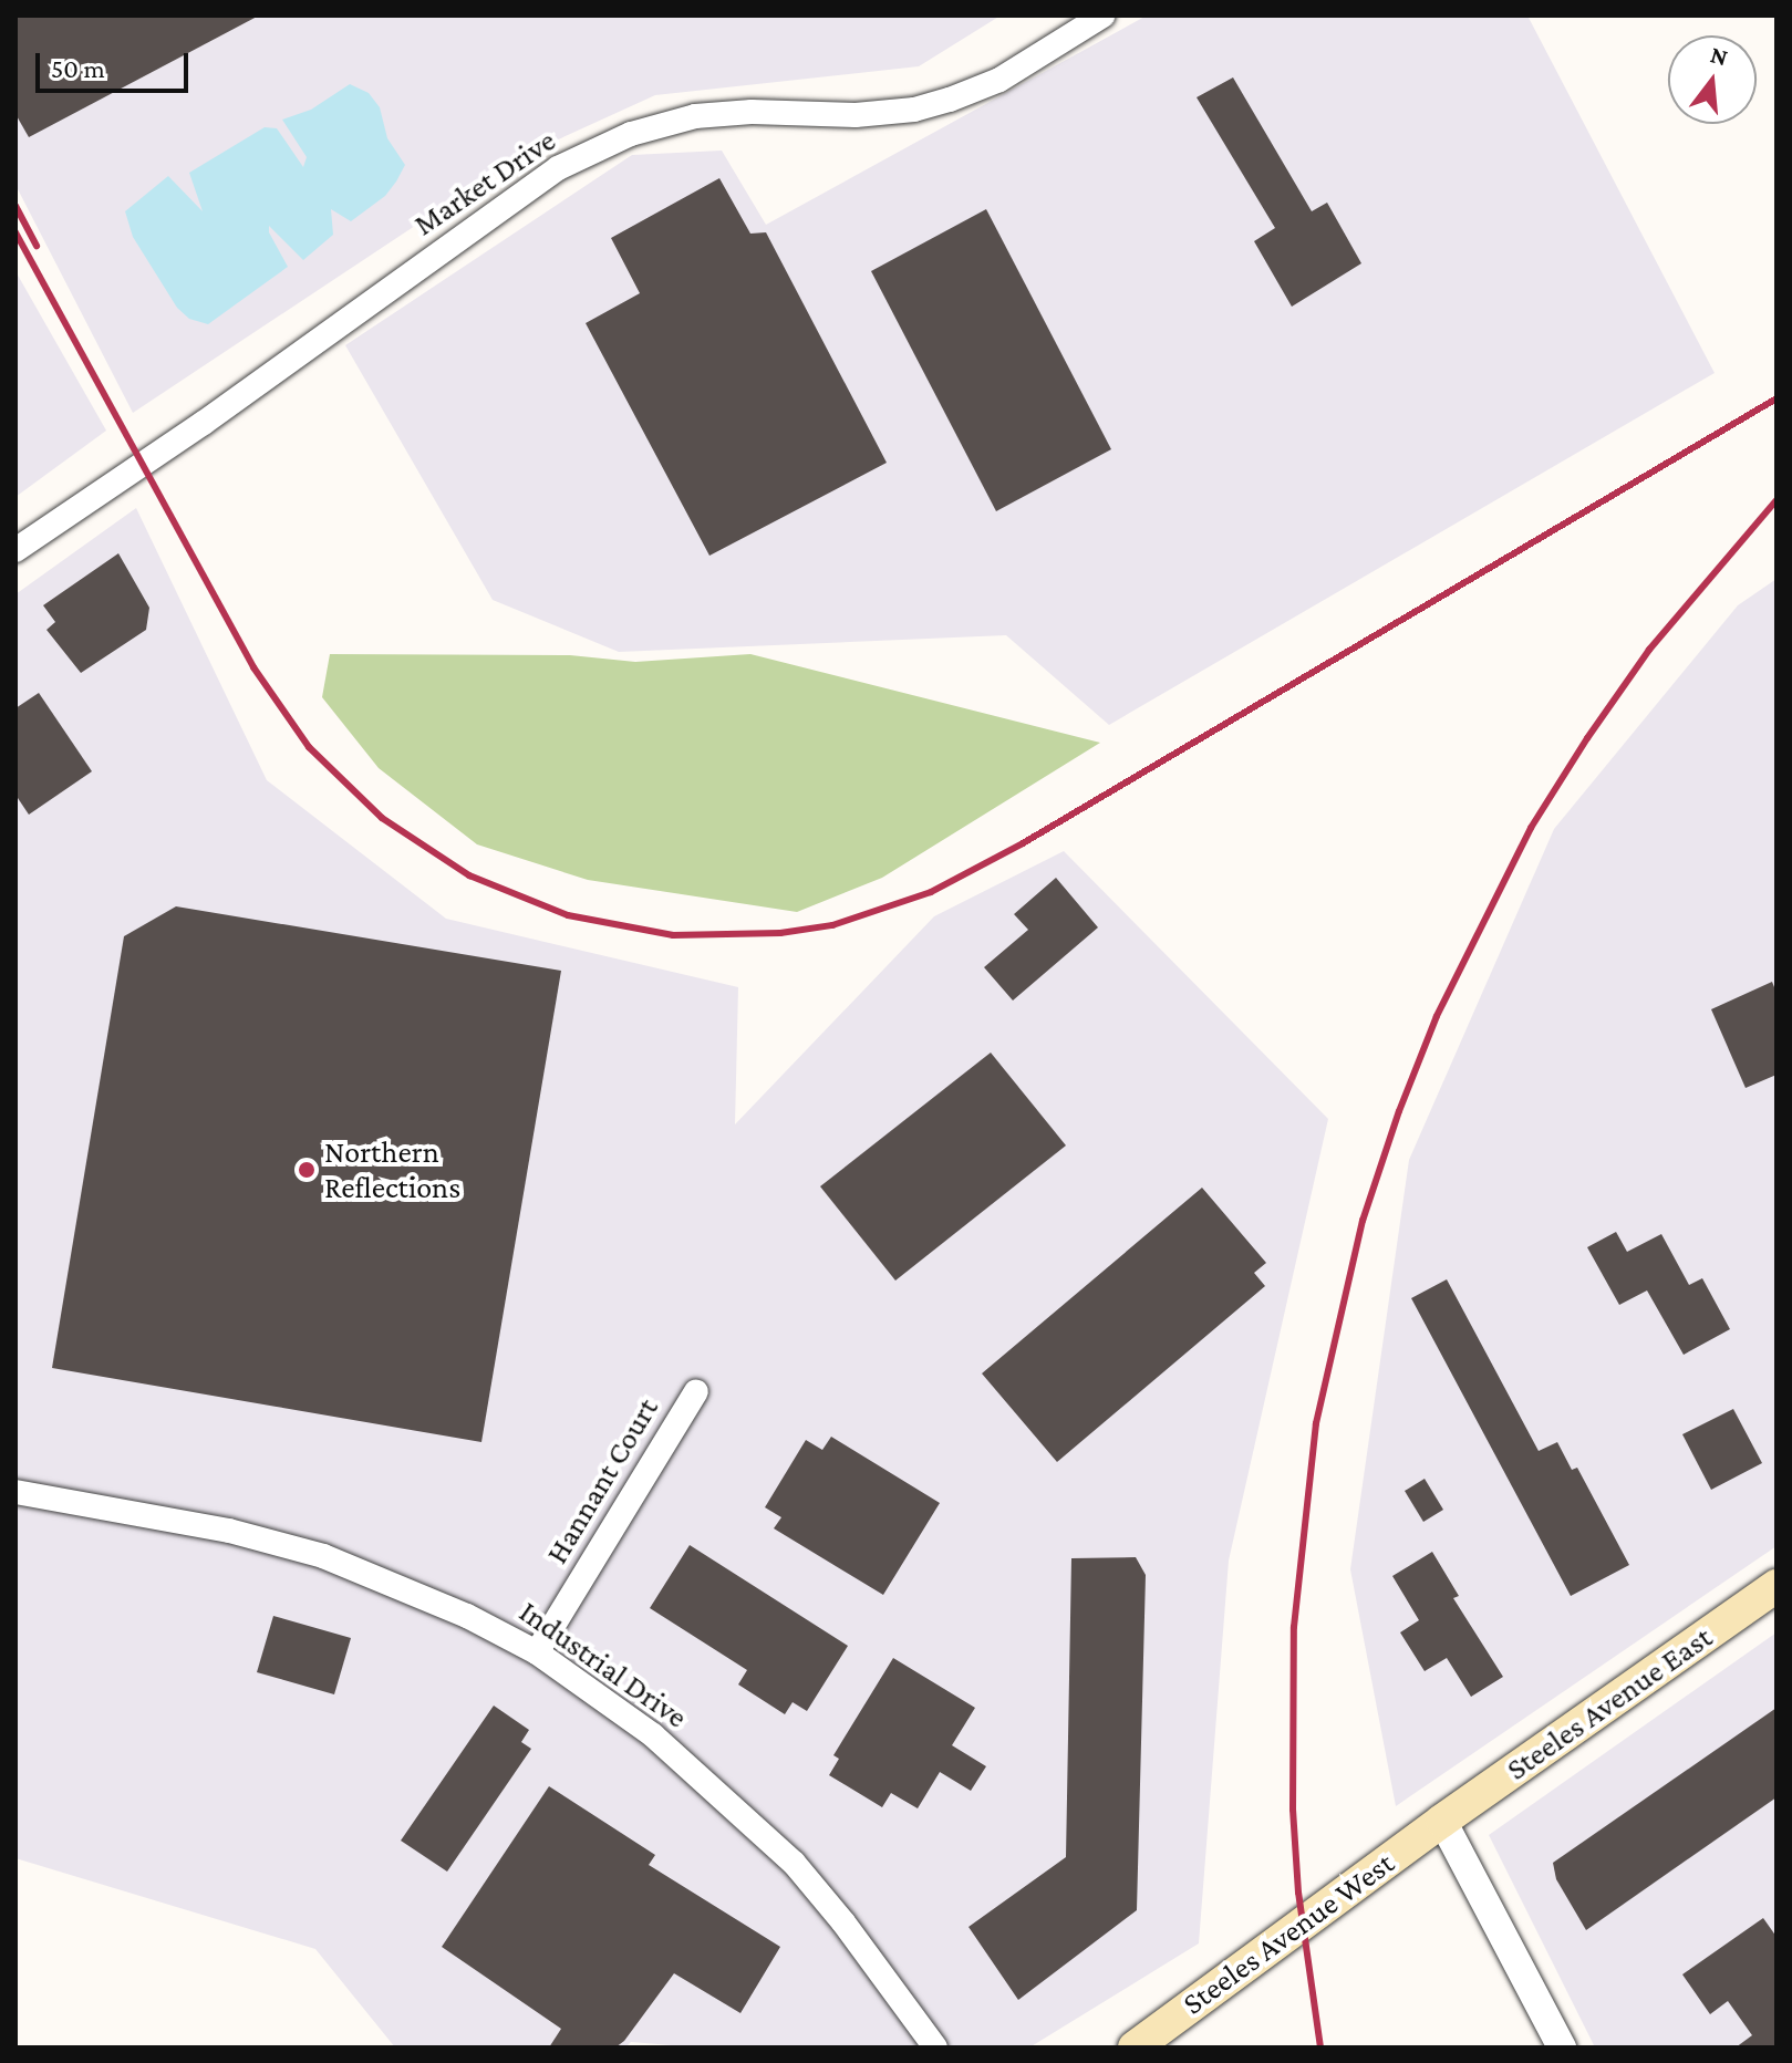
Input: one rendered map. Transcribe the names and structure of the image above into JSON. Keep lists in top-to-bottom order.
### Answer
{
  "streets": {
    "main road": ["Steeles Avenue East", "Steeles Avenue West"],
    "street": ["Market Drive", "Hannant Court", "Industrial Drive"]
  },
  "crossings": [
    ["Hannant Court", "Industrial Drive"],
    ["Steeles Avenue East", "Steeles Avenue West"]
  ],
  "places": ["Northern Reflections"],
  "scale_bar": "50 m",
  "north": "top"
}
